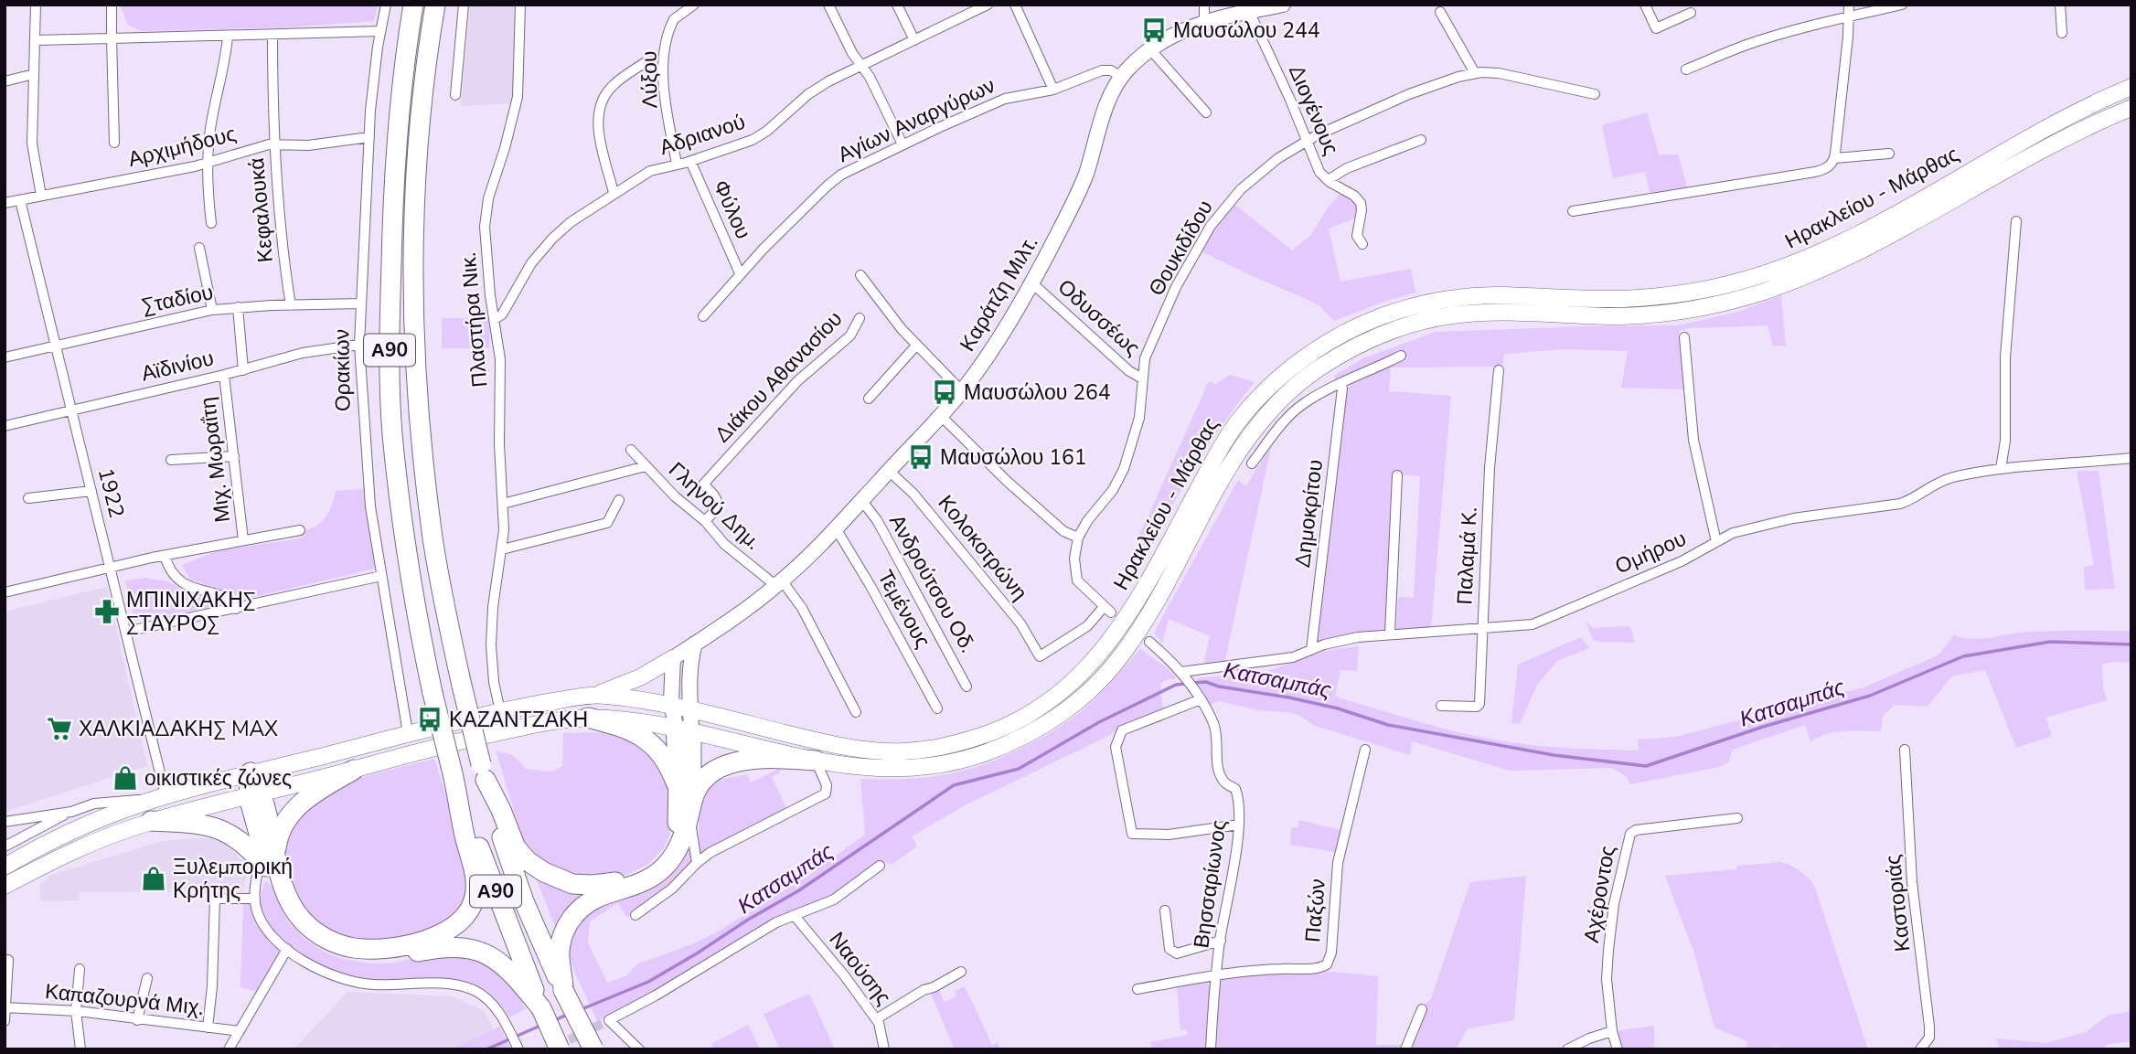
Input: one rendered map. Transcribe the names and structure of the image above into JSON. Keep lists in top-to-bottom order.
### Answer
{
  "streets": {
    "highway": ["Α90"],
    "main road": ["Ηρακλείου - Μάρθας"],
    "street": [
      "Λύξου",
      "Διογένους",
      "Αγίων Αναργύρων",
      "Αδριανού",
      "Αρχιμήδους",
      "Φύλου",
      "Κεφαλουκά",
      "Θουκιδίδου",
      "Καράτζη Μιλτ.",
      "Σταδίου",
      "Οδυσσέως",
      "Πλαστήρα Νικ.",
      "Αϊδινίου",
      "Ορακίων",
      "Διάκου Αθανασίου",
      "Μιχ. Μωραΐτη",
      "1922",
      "Γληνού Δημ.",
      "Δημοκρίτου",
      "Κολοκοτρώνη",
      "Ομήρου",
      "Παλαμά Κ.",
      "Ανδρούτσου Οδ.",
      "Τεμένους",
      "Βησσαρίωνος",
      "Αχέροντος",
      "Καστοριάς",
      "Παξών",
      "Ναούσης",
      "Καπαζουρνά Μιχ."
    ]
  },
  "crossings": [
    ["Λύξου", "Αδριανού"],
    ["Διογένους", "Θουκιδίδου"],
    ["Διογένους", "Καράτζη Μιλτ."],
    ["Αγίων Αναργύρων", "Φύλου"],
    ["Αγίων Αναργύρων", "Καράτζη Μιλτ."],
    ["Αδριανού", "Φύλου"],
    ["Αδριανού", "Πλαστήρα Νικ."],
    ["Αρχιμήδους", "Κεφαλουκά"],
    ["Αρχιμήδους", "Ορακίων"],
    ["Αρχιμήδους", "1922"],
    ["Κεφαλουκά", "Σταδίου"],
    ["Θουκιδίδου", "Οδυσσέως"],
    ["Θουκιδίδου", "Κολοκοτρώνη"],
    ["Καράτζη Μιλτ.", "Οδυσσέως"],
    ["Καράτζη Μιλτ.", "Γληνού Δημ."],
    ["Καράτζη Μιλτ.", "Κολοκοτρώνη"],
    ["Καράτζη Μιλτ.", "Ανδρούτσου Οδ."],
    ["Καράτζη Μιλτ.", "Τεμένους"],
    ["Σταδίου", "Ορακίων"],
    ["Σταδίου", "1922"],
    ["Αϊδινίου", "Ορακίων"],
    ["Αϊδινίου", "Μιχ. Μωραΐτη"],
    ["Αϊδινίου", "1922"],
    ["Διάκου Αθανασίου", "Γληνού Δημ."],
    ["Δημοκρίτου", "Ομήρου"],
    ["Ομήρου", "Παλαμά Κ."],
    ["Ομήρου", "Βησσαρίωνος"],
    ["Βησσαρίωνος", "Παξών"]
  ],
  "water": ["Κατσαμπάς"],
  "places": {
    "bus stop": [
      "Μαυσώλου 244",
      "Μαυσώλου 264",
      "Μαυσώλου 161",
      "ΚΑΖΑΝΤΖΑΚΗ"
    ],
    "pharmacy": ["ΜΠΙΝΙΧΑΚΗΣ ΣΤΑΥΡΟΣ"],
    "supermarket": ["ΧΑΛΚΙΑΔΑΚΗΣ MAX"],
    "shop": ["οικιστικές ζώνες", "Ξυλεμπορική Κρήτης"]
  }
}
